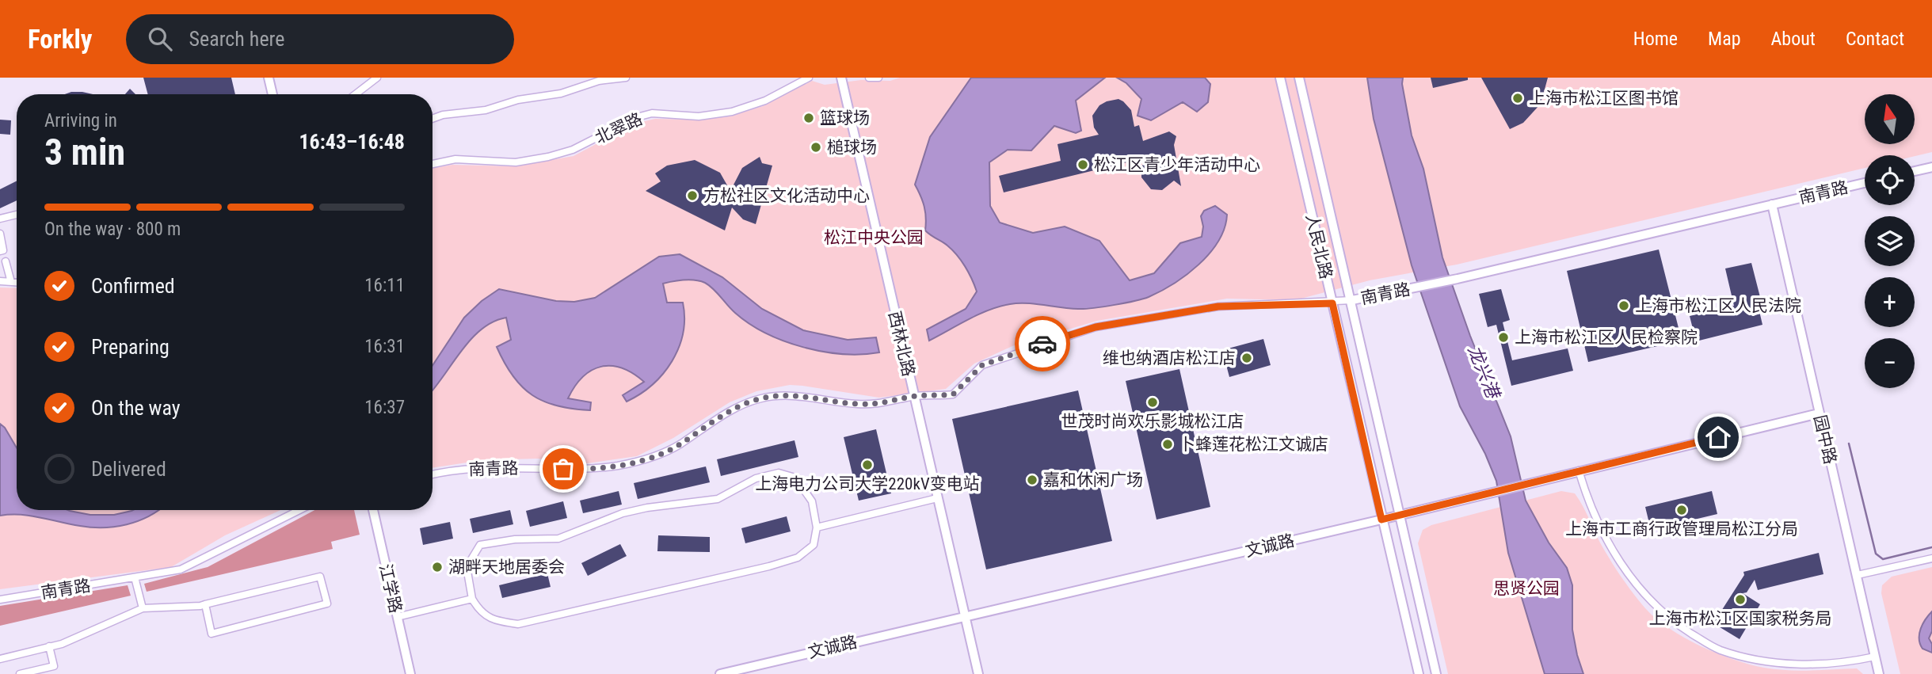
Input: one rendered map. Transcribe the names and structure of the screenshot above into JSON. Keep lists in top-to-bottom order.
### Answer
{
  "streets": {
    "street": [
      "北翠路",
      "南青路",
      "人民北路",
      "西林北路",
      "园中路",
      "文诚路",
      "江学路"
    ]
  },
  "crossings": [
    ["南青路", "人民北路"],
    ["南青路", "西林北路"],
    ["南青路", "园中路"],
    ["人民北路", "文诚路"],
    ["西林北路", "文诚路"],
    ["园中路", "文诚路"]
  ],
  "water": ["龙兴港"],
  "parks": ["松江中央公园", "思贤公园"],
  "places": [
    "上海市松江区图书馆",
    "篮球场",
    "槌球场",
    "松江区青少年活动中心",
    "方松社区文化活动中心",
    "上海市松江区人民法院",
    "上海市松江区人民检察院",
    "维也纳酒店松江店",
    "世茂时尚欢乐影城松江店",
    "卜蜂莲花松江文诚店",
    "上海电力公司大学220kV变电站",
    "嘉和休闲广场",
    "上海市工商行政管理局松江分局",
    "湖畔天地居委会",
    "上海市松江区国家税务局"
  ],
  "north": "top",
  "page": {
    "header": "Forkly",
    "search": "Search here",
    "nav": [
      "Home",
      "Map",
      "About",
      "Contact"
    ],
    "map_buttons": ["+", "−"],
    "heading": ["3 min", "Arriving in", "16:43–16:48"],
    "bar": "On the way · 800 m",
    "list": [
      ["Confirmed", "16:11"],
      ["Preparing", "16:31"],
      ["On the way", "16:37"],
      "Delivered"
    ]
  }
}
